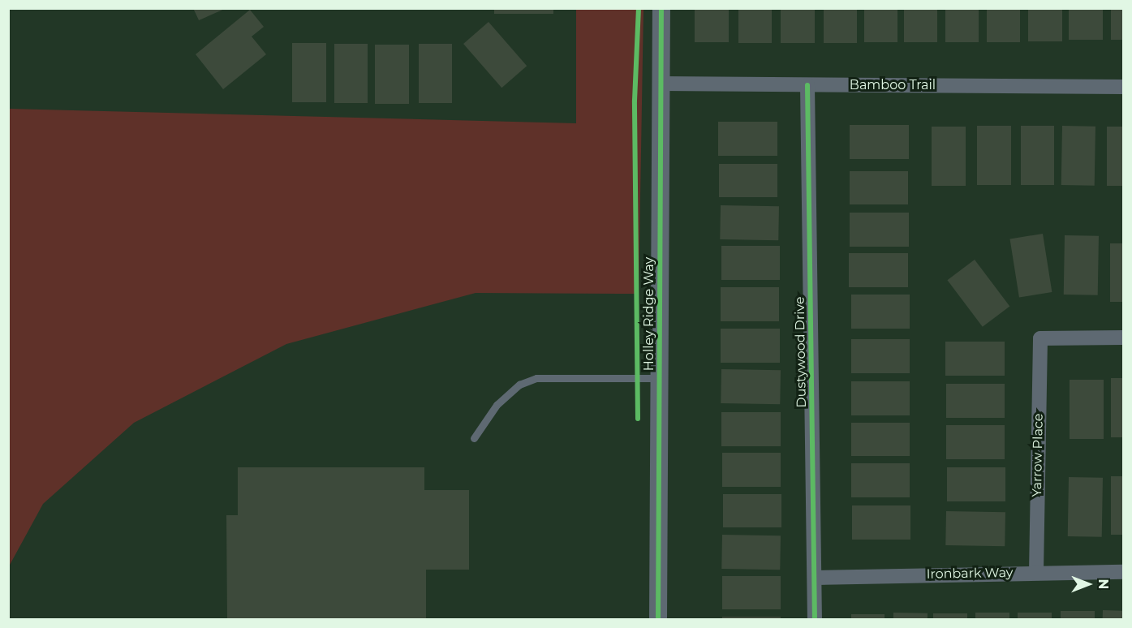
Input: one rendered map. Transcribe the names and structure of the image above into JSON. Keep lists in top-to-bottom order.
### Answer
{
  "streets": {
    "street": [
      "Bamboo Trail",
      "Holley Ridge Way",
      "Dustywood Drive",
      "Yarrow Place",
      "Ironbark Way"
    ]
  },
  "crossings": [
    ["Bamboo Trail", "Holley Ridge Way"],
    ["Bamboo Trail", "Dustywood Drive"],
    ["Dustywood Drive", "Ironbark Way"],
    ["Yarrow Place", "Ironbark Way"]
  ],
  "north": "right"
}
